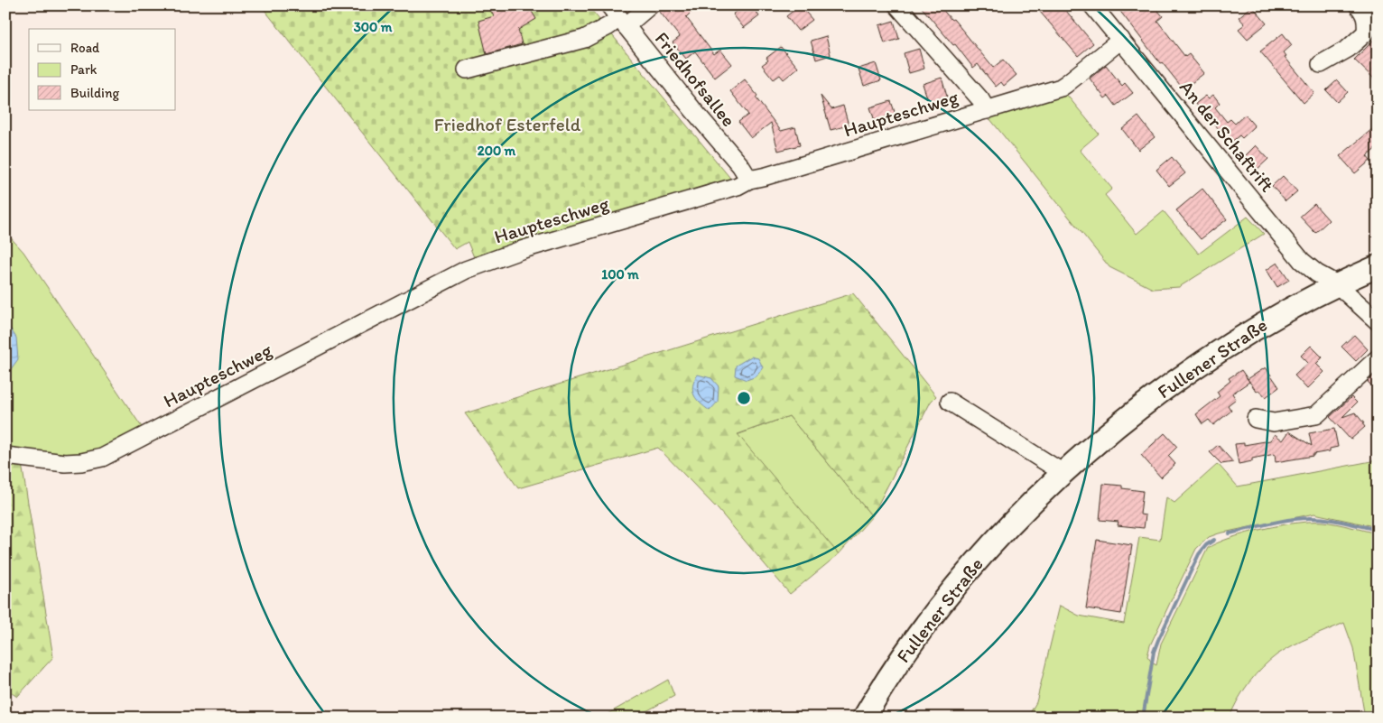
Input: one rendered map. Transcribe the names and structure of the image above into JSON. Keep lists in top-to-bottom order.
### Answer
{
  "streets": {
    "main road": ["Fullener Straße"],
    "street": ["Friedhofsallee", "Haupteschweg", "An der Schaftrift"]
  },
  "crossings": [
    ["Friedhofsallee", "Haupteschweg"],
    ["Haupteschweg", "An der Schaftrift"],
    ["An der Schaftrift", "Fullener Straße"]
  ],
  "parks": ["Friedhof Esterfeld"],
  "legend": ["Road", "Park", "Building"],
  "rings": ["300 m", "200 m", "100 m"]
}
